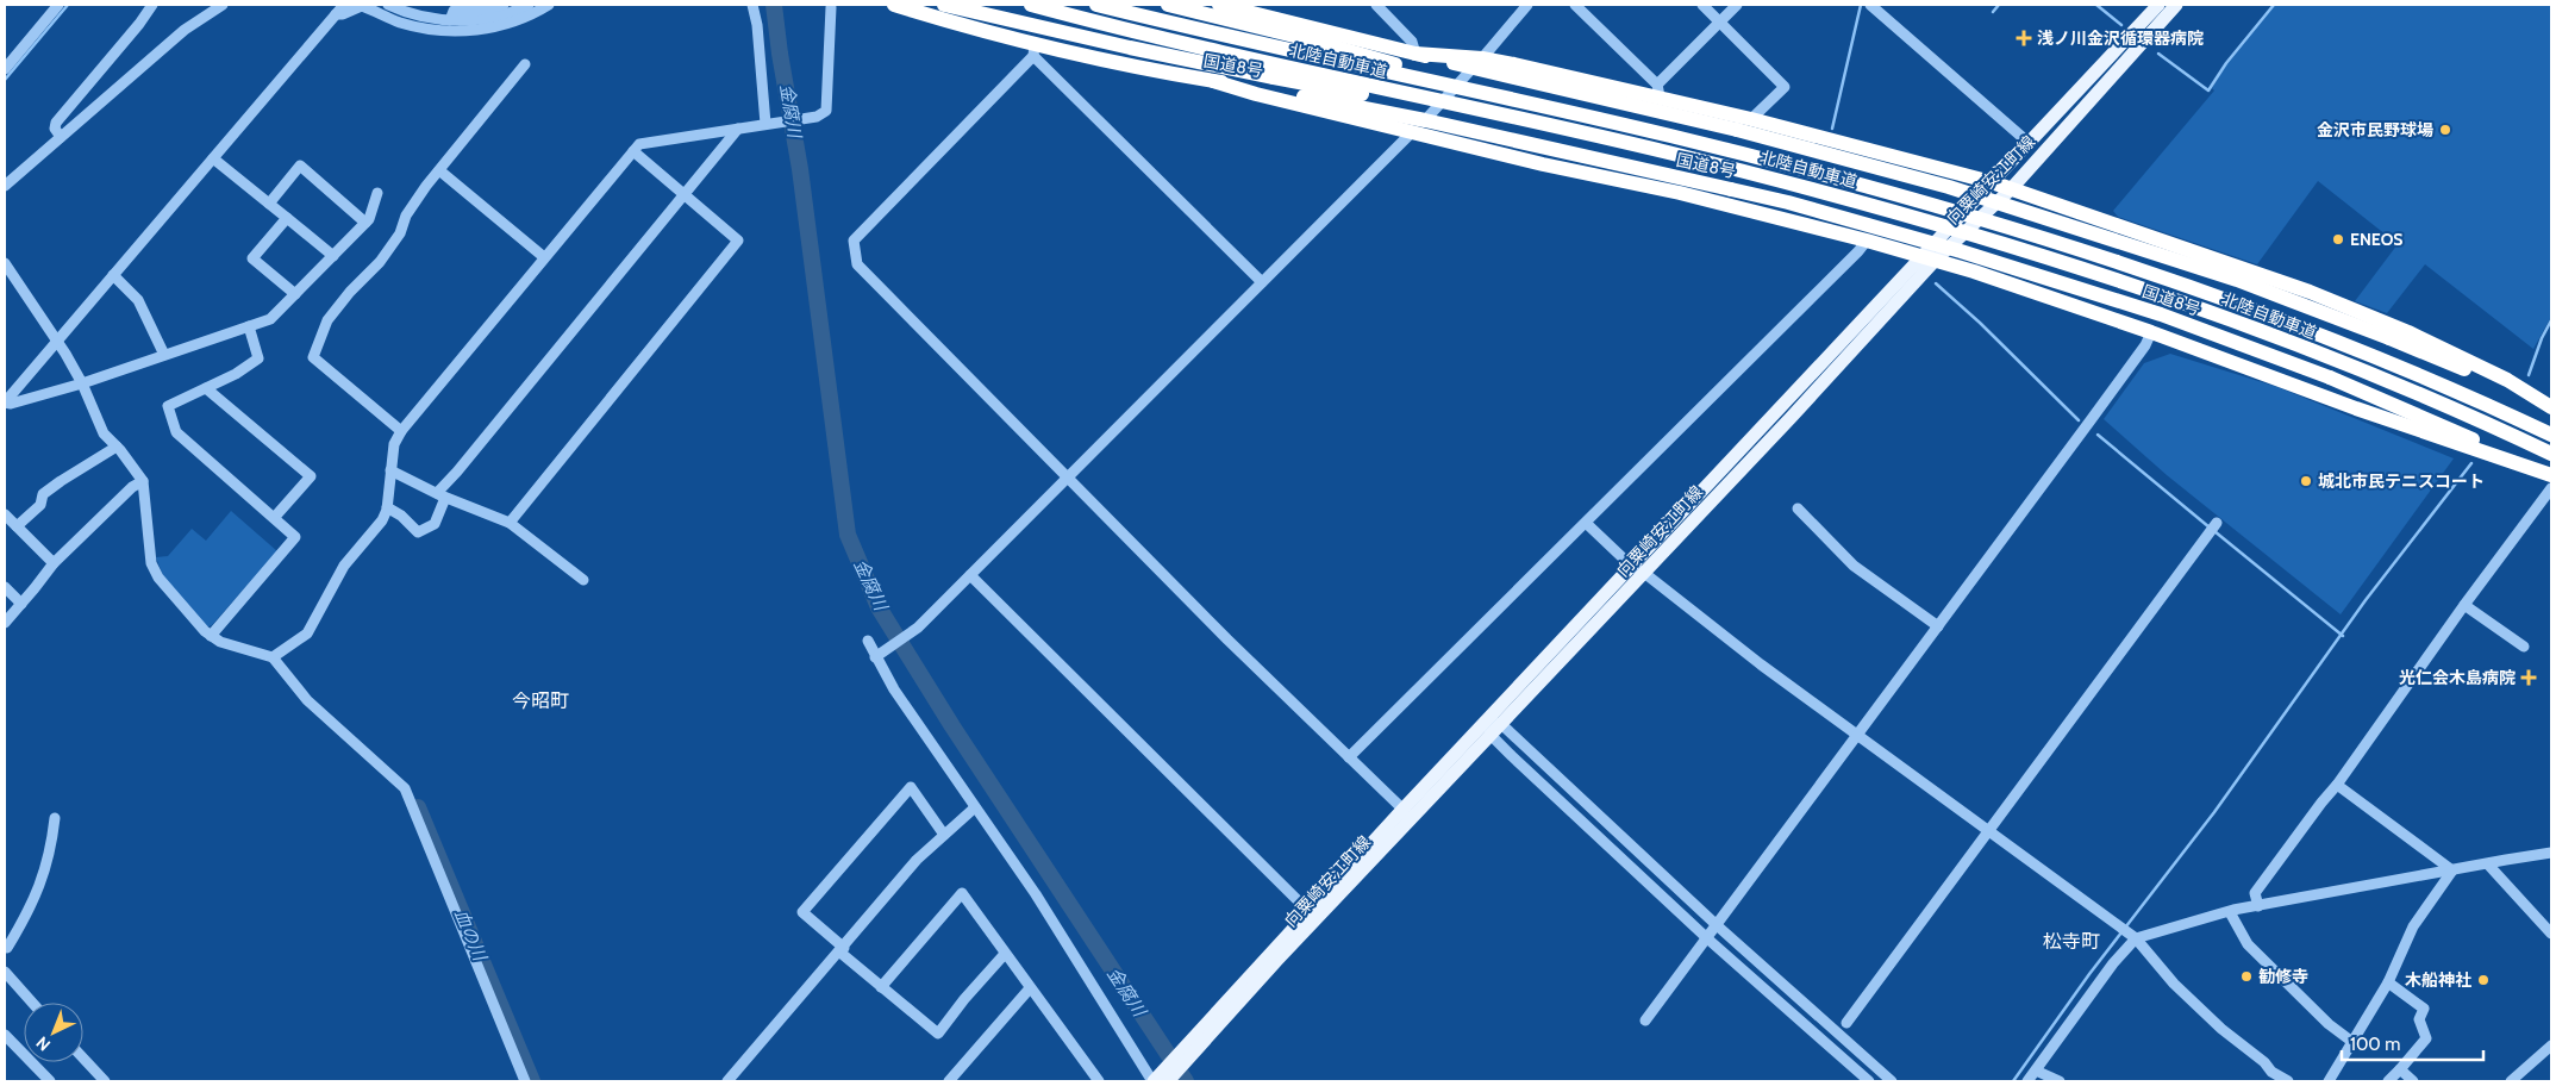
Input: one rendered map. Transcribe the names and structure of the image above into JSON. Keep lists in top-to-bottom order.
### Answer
{
  "streets": {
    "highway": ["北陸自動車道", "国道8号"],
    "main road": ["向粟崎安江町線"]
  },
  "districts": ["今昭町", "松寺町"],
  "water": ["金腐川", "血の川"],
  "places": {
    "health": ["浅ノ川金沢循環器病院", "光仁会木島病院"],
    "other": [
      "金沢市民野球場",
      "ENEOS",
      "城北市民テニスコート",
      "勧修寺",
      "木船神社"
    ]
  },
  "scale_bar": "100 m",
  "north": "bottom left"
}
